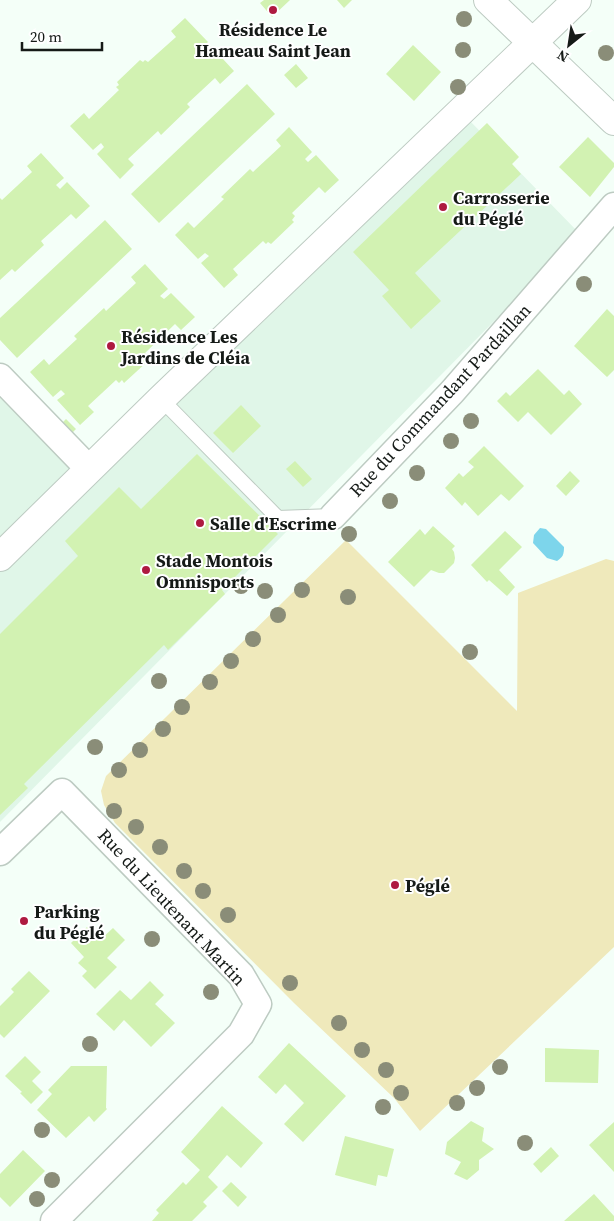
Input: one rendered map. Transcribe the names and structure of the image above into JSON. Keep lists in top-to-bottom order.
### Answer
{
  "streets": {
    "street": ["Rue du Commandant Pardaillan", "Rue du Lieutenant Martin"]
  },
  "places": [
    "Résidence Le Hameau Saint Jean",
    "Carrosserie du Péglé",
    "Résidence Les Jardins de Cléia",
    "Salle d'Escrime",
    "Stade Montois Omnisports",
    "Péglé",
    "Parking du Péglé"
  ],
  "scale_bar": "20 m",
  "north": "bottom left"
}
